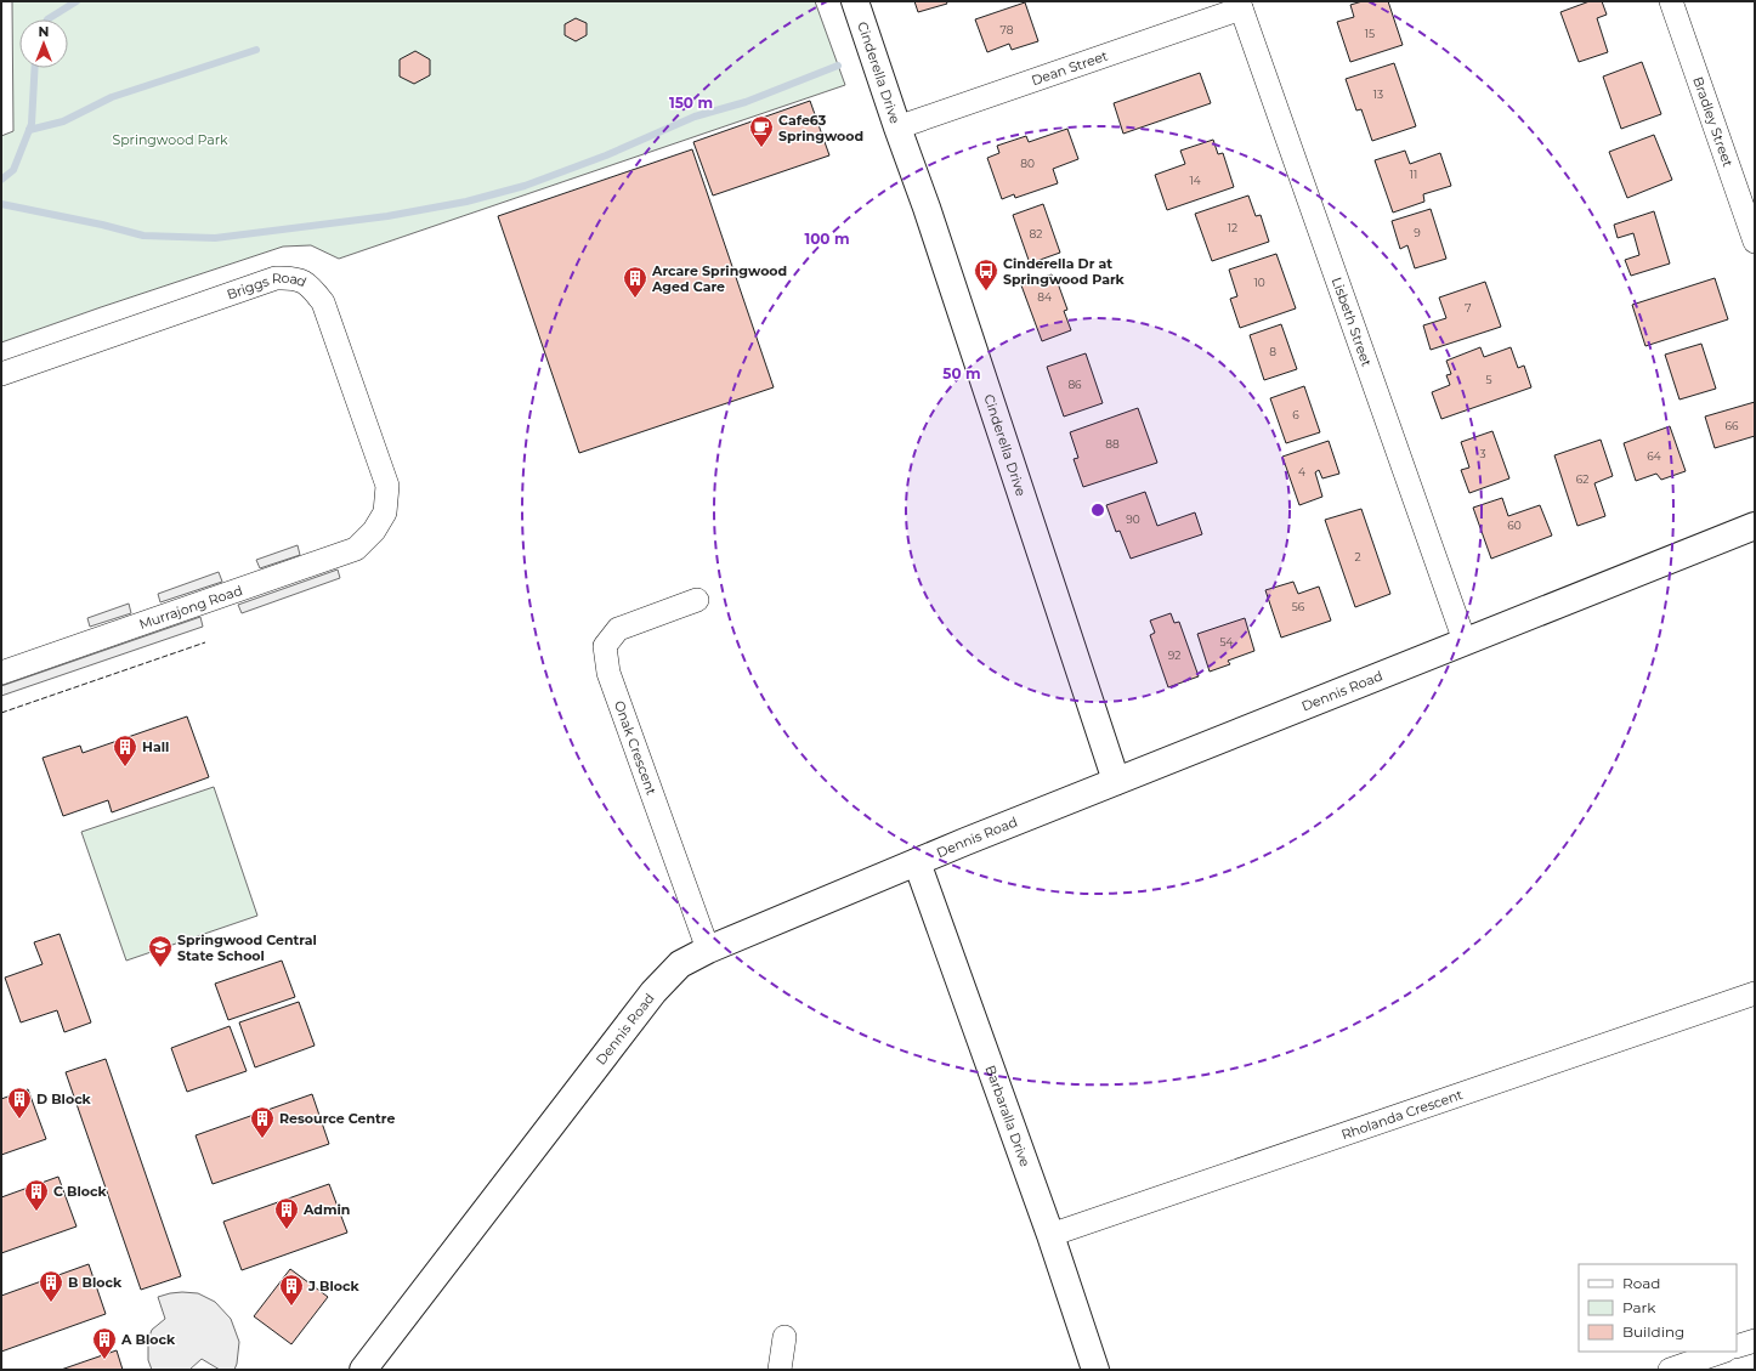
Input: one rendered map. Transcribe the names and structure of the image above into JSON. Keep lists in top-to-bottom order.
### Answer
{
  "streets": {
    "street": [
      "Dean Street",
      "Cinderella Drive",
      "Bradley Street",
      "Briggs Road",
      "Lisbeth Street",
      "Murrajong Road",
      "Dennis Road",
      "Onak Crescent",
      "Rholanda Crescent",
      "Barbaralla Drive"
    ]
  },
  "crossings": [
    ["Dean Street", "Cinderella Drive"],
    ["Dean Street", "Lisbeth Street"],
    ["Cinderella Drive", "Dennis Road"],
    ["Briggs Road", "Murrajong Road"],
    ["Lisbeth Street", "Dennis Road"],
    ["Dennis Road", "Onak Crescent"],
    ["Dennis Road", "Barbaralla Drive"],
    ["Rholanda Crescent", "Barbaralla Drive"]
  ],
  "parks": ["Springwood Park"],
  "places": {
    "cafe": ["Cafe63 Springwood"],
    "bus stop": ["Cinderella Dr at Springwood Park"],
    "building": [
      "Arcare Springwood Aged Care",
      "Hall",
      "D Block",
      "Resource Centre",
      "C Block",
      "Admin",
      "B Block",
      "J Block",
      "A Block"
    ],
    "school or university": ["Springwood Central State School"]
  },
  "house_numbers": [
    "78",
    "15",
    "13",
    "80",
    "11",
    "14",
    "12",
    "9",
    "82",
    "10",
    "84",
    "7",
    "8",
    "5",
    "86",
    "6",
    "66",
    "88",
    "3",
    "64",
    "4",
    "62",
    "90",
    "60",
    "2",
    "56",
    "54",
    "92"
  ],
  "legend": ["Road", "Park", "Building"],
  "north": "top",
  "rings": ["150 m", "100 m", "50 m"]
}
